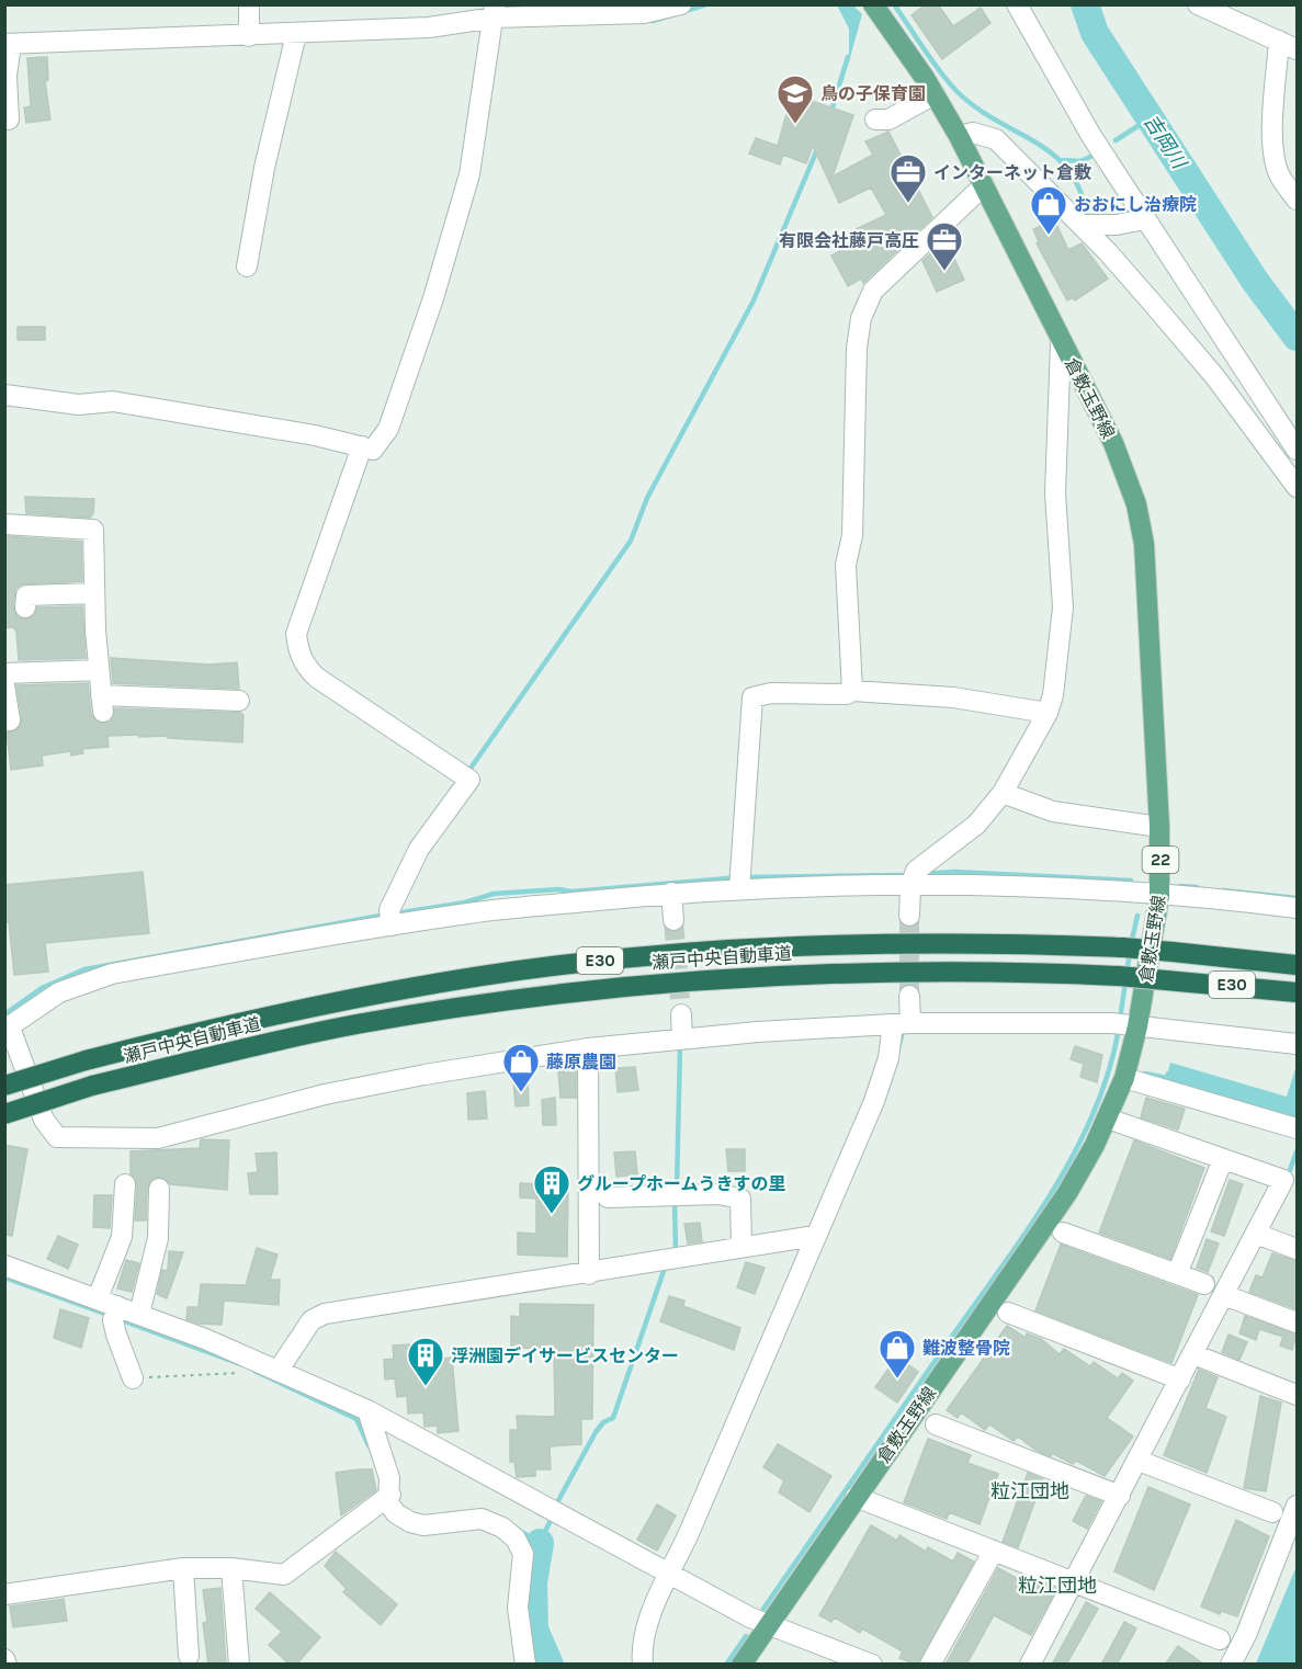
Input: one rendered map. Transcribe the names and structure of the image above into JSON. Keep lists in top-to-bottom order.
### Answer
{
  "streets": {
    "highway": ["瀬戸中央自動車道", "E30"],
    "main road": ["倉敷玉野線", "22"]
  },
  "districts": ["粒江団地", "粒江団地"],
  "water": ["吉岡川"],
  "places": {
    "school or university": ["鳥の子保育園"],
    "office": ["インターネット倉敷", "有限会社藤戸高圧"],
    "shop": ["おおにし治療院", "藤原農園", "難波整骨院"],
    "building": ["グループホームうきすの里", "浮洲園デイサービスセンター"]
  }
}
